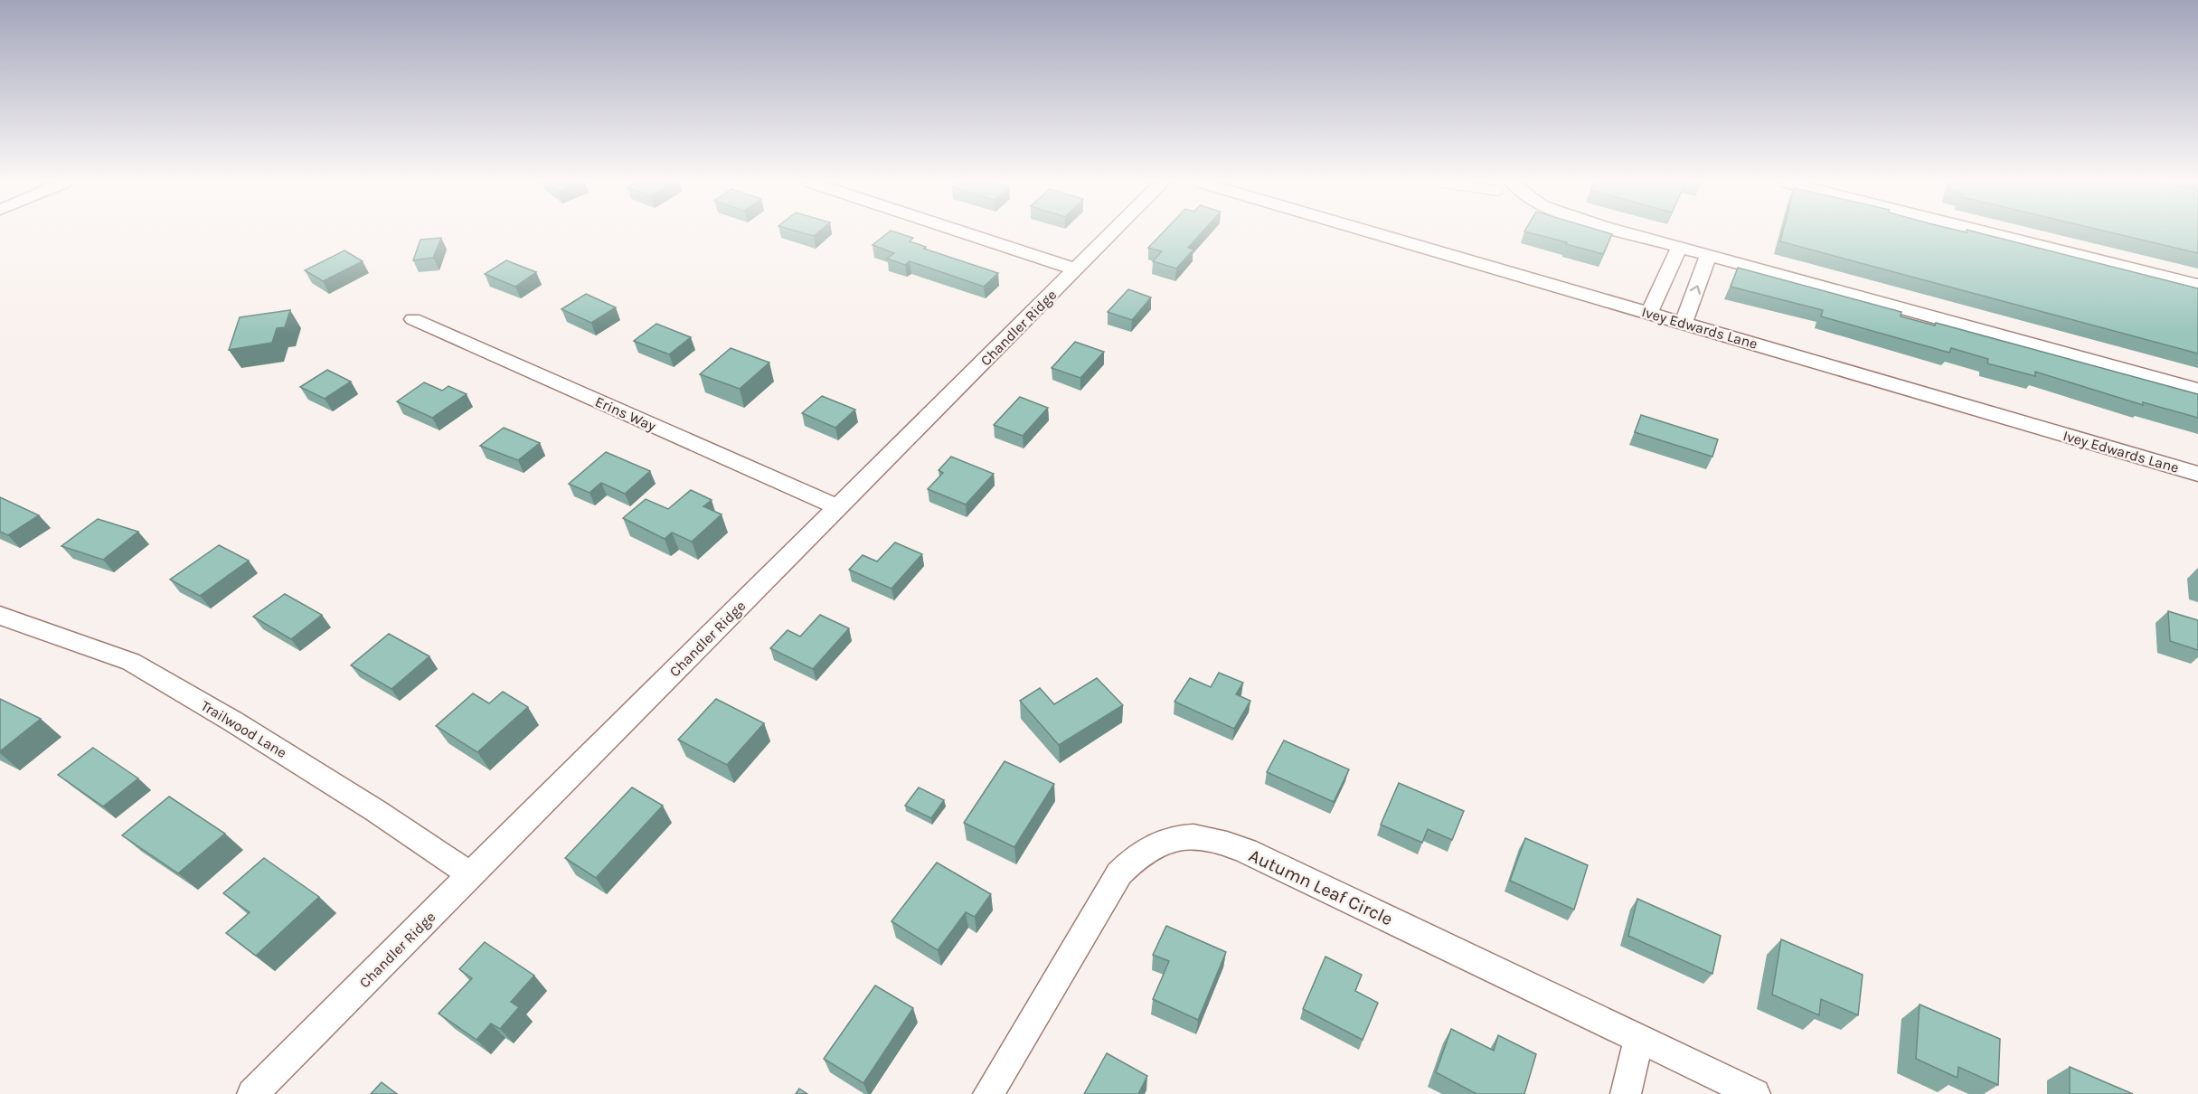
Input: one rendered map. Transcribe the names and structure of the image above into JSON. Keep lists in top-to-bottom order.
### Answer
{
  "streets": {
    "street": [
      "Chandler Ridge",
      "Ivey Edwards Lane",
      "Erins Way",
      "Trailwood Lane",
      "Autumn Leaf Circle"
    ]
  },
  "crossings": [
    ["Chandler Ridge", "Erins Way"],
    ["Chandler Ridge", "Trailwood Lane"]
  ]
}
